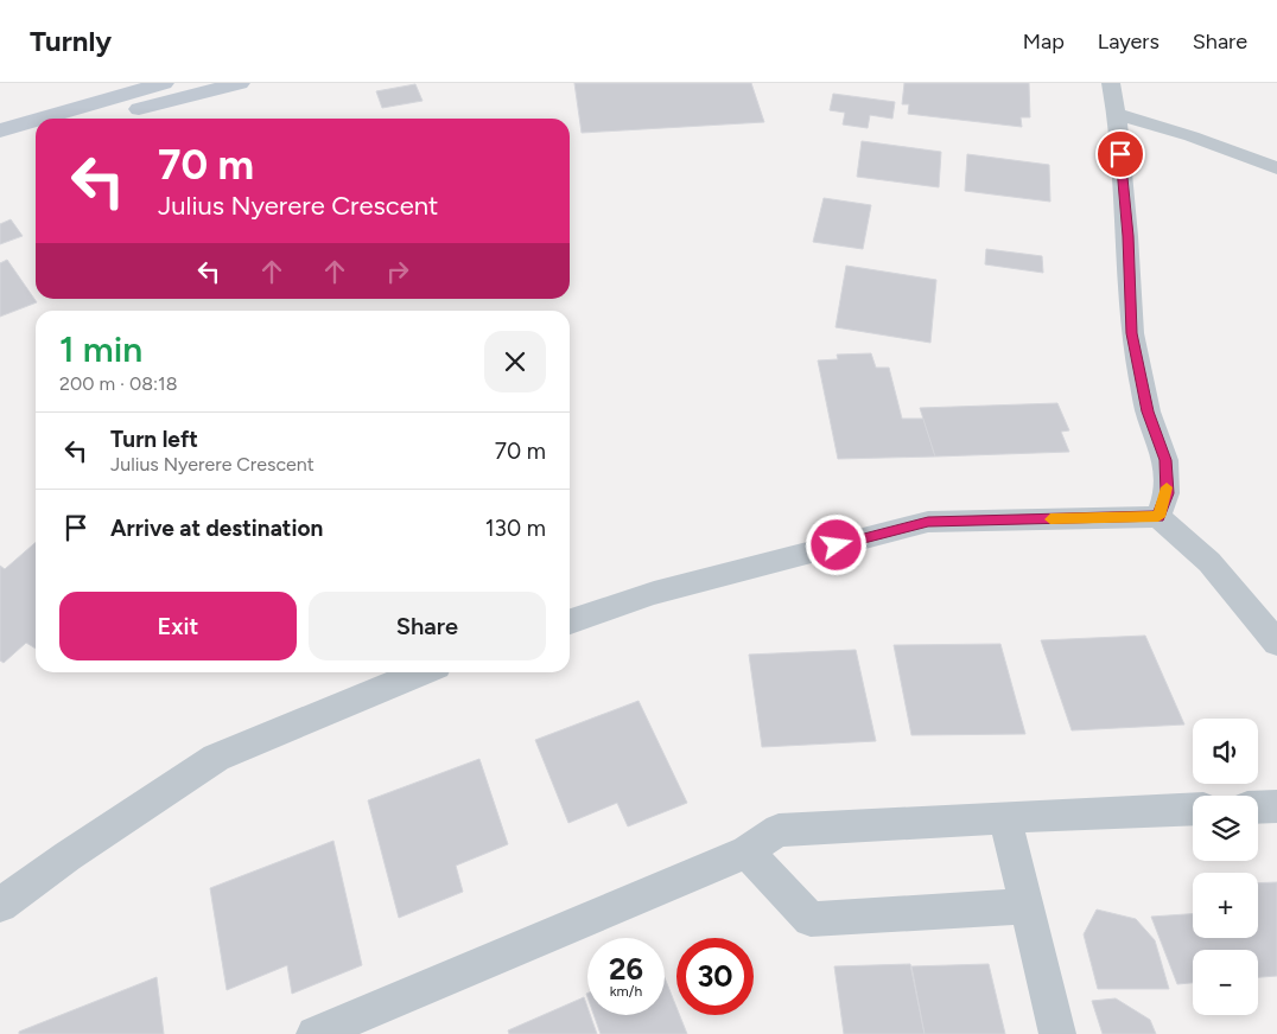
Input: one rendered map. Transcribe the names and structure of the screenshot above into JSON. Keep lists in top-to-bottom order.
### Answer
{
  "page": {
    "header": "Turnly",
    "nav": ["Map", "Layers", "Share"],
    "turn": ["70 m", "Julius Nyerere Crescent"],
    "heading": ["1 min", "200 m · 08:18"],
    "list": [
      {
        "name": "Turn left",
        "note": "Julius Nyerere Crescent",
        "value": "70 m"
      },
      {
        "name": "Arrive at destination",
        "value": "130 m"
      }
    ],
    "buttons": ["Exit", "Share"],
    "map_buttons": ["+", "−"],
    "speed": "26 km/h",
    "limit": "30"
  }
}
